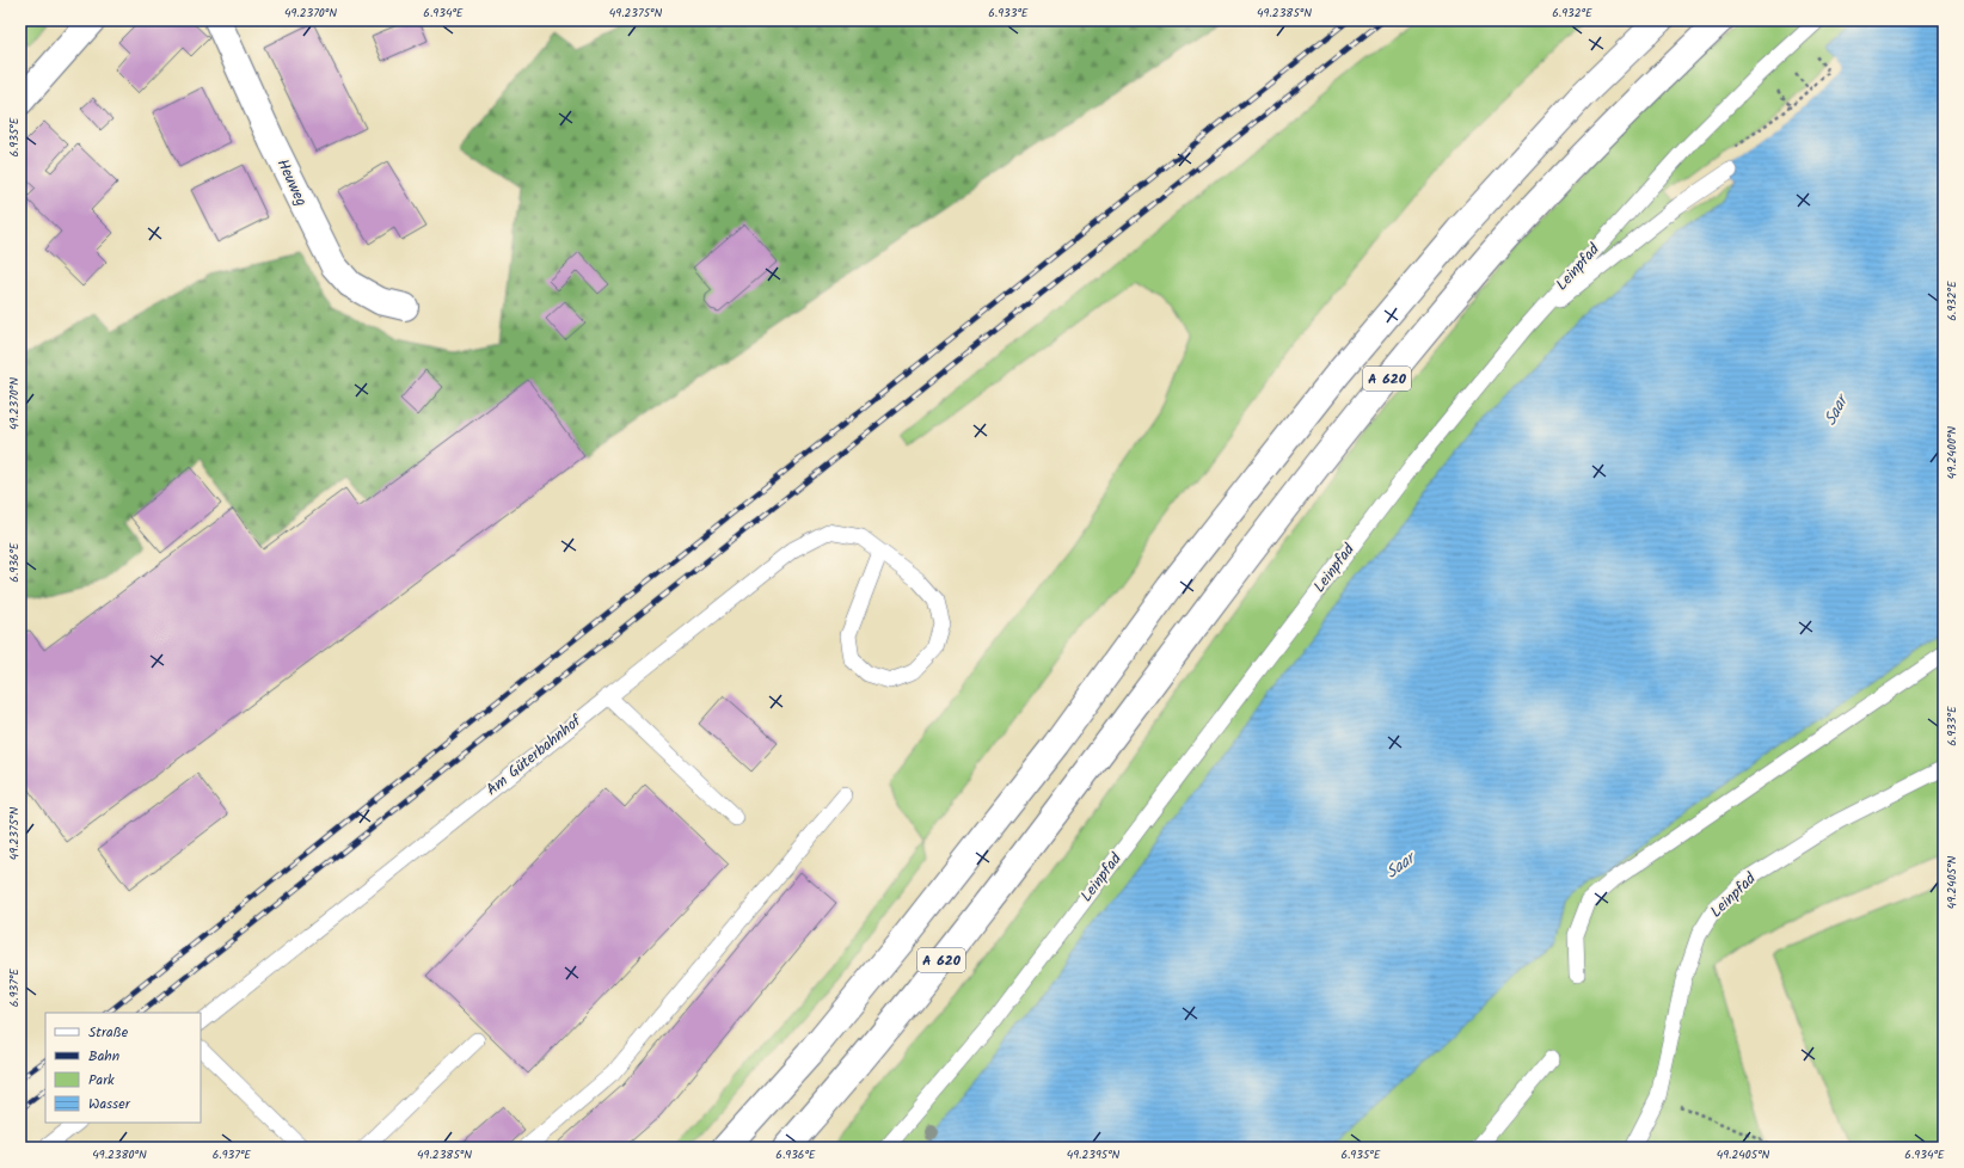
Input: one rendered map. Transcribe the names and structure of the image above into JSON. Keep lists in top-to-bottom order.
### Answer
{
  "streets": {
    "main road": ["Heuweg", "A 620"],
    "lane": ["Leinpfad", "Am Güterbahnhof"]
  },
  "water": ["Saar"],
  "legend": [
    "Straße",
    "Bahn",
    "Park",
    "Wasser"
  ],
  "coordinates": [
    "49.2370°N",
    "6.934°E",
    "49.2375°N",
    "6.933°E",
    "49.2385°N",
    "6.932°E",
    "6.935°E",
    "49.2400°N",
    "6.936°E",
    "49.2405°N",
    "6.937°E",
    "49.2380°N",
    "49.2395°N"
  ]
}
